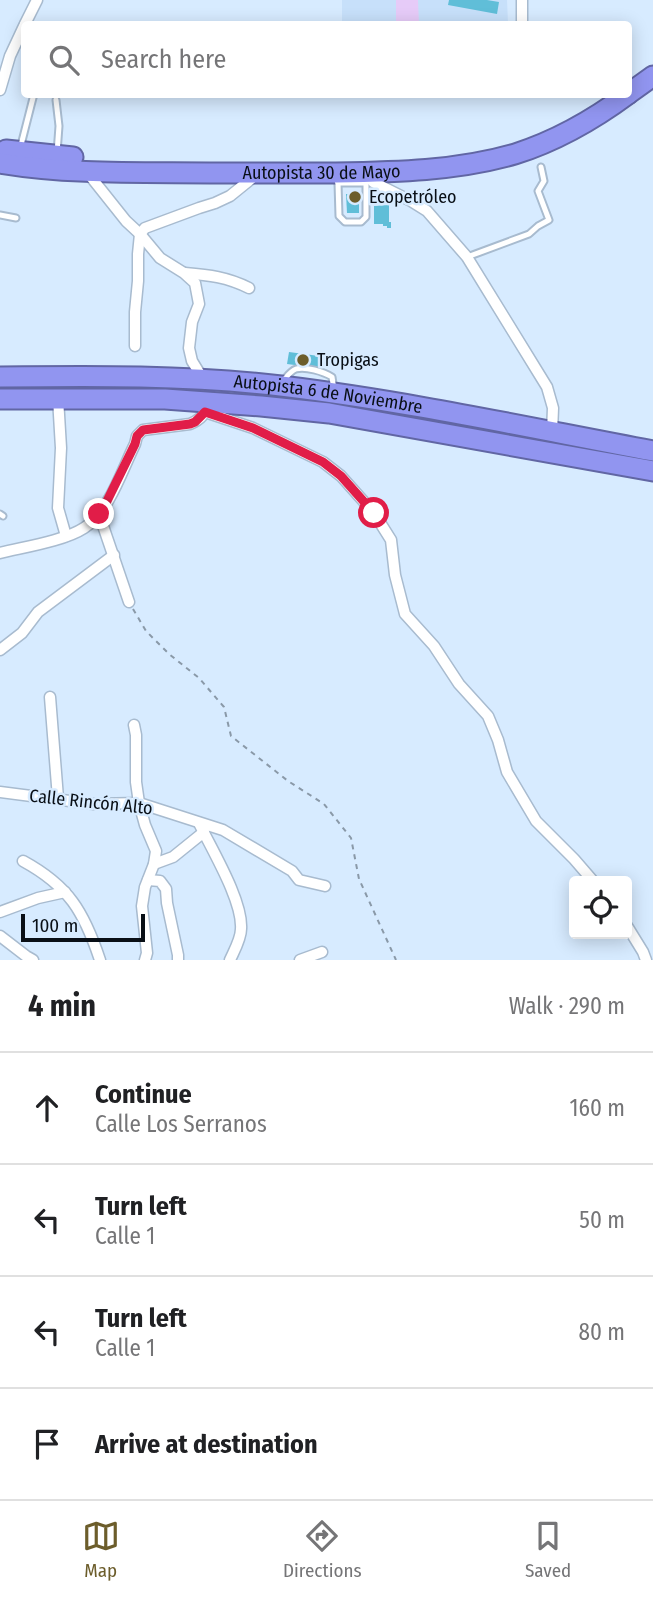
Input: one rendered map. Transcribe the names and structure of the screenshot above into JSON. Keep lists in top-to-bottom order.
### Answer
{
  "streets": {
    "highway": ["Autopista 30 de Mayo", "Autopista 6 de Noviembre"],
    "street": ["Calle Rincón Alto"]
  },
  "places": ["Ecopetróleo", "Tropigas"],
  "scale_bar": "100 m",
  "page": {
    "search": "Search here",
    "scale": "100 m",
    "heading": ["4 min", "Walk · 290 m"],
    "list": [
      ["Continue", "Calle Los Serranos", "160 m"],
      ["Turn left", "Calle 1", "50 m"],
      ["Turn left", "Calle 1", "80 m"],
      "Arrive at destination"
    ],
    "nav": ["Map", "Directions", "Saved"]
  }
}
